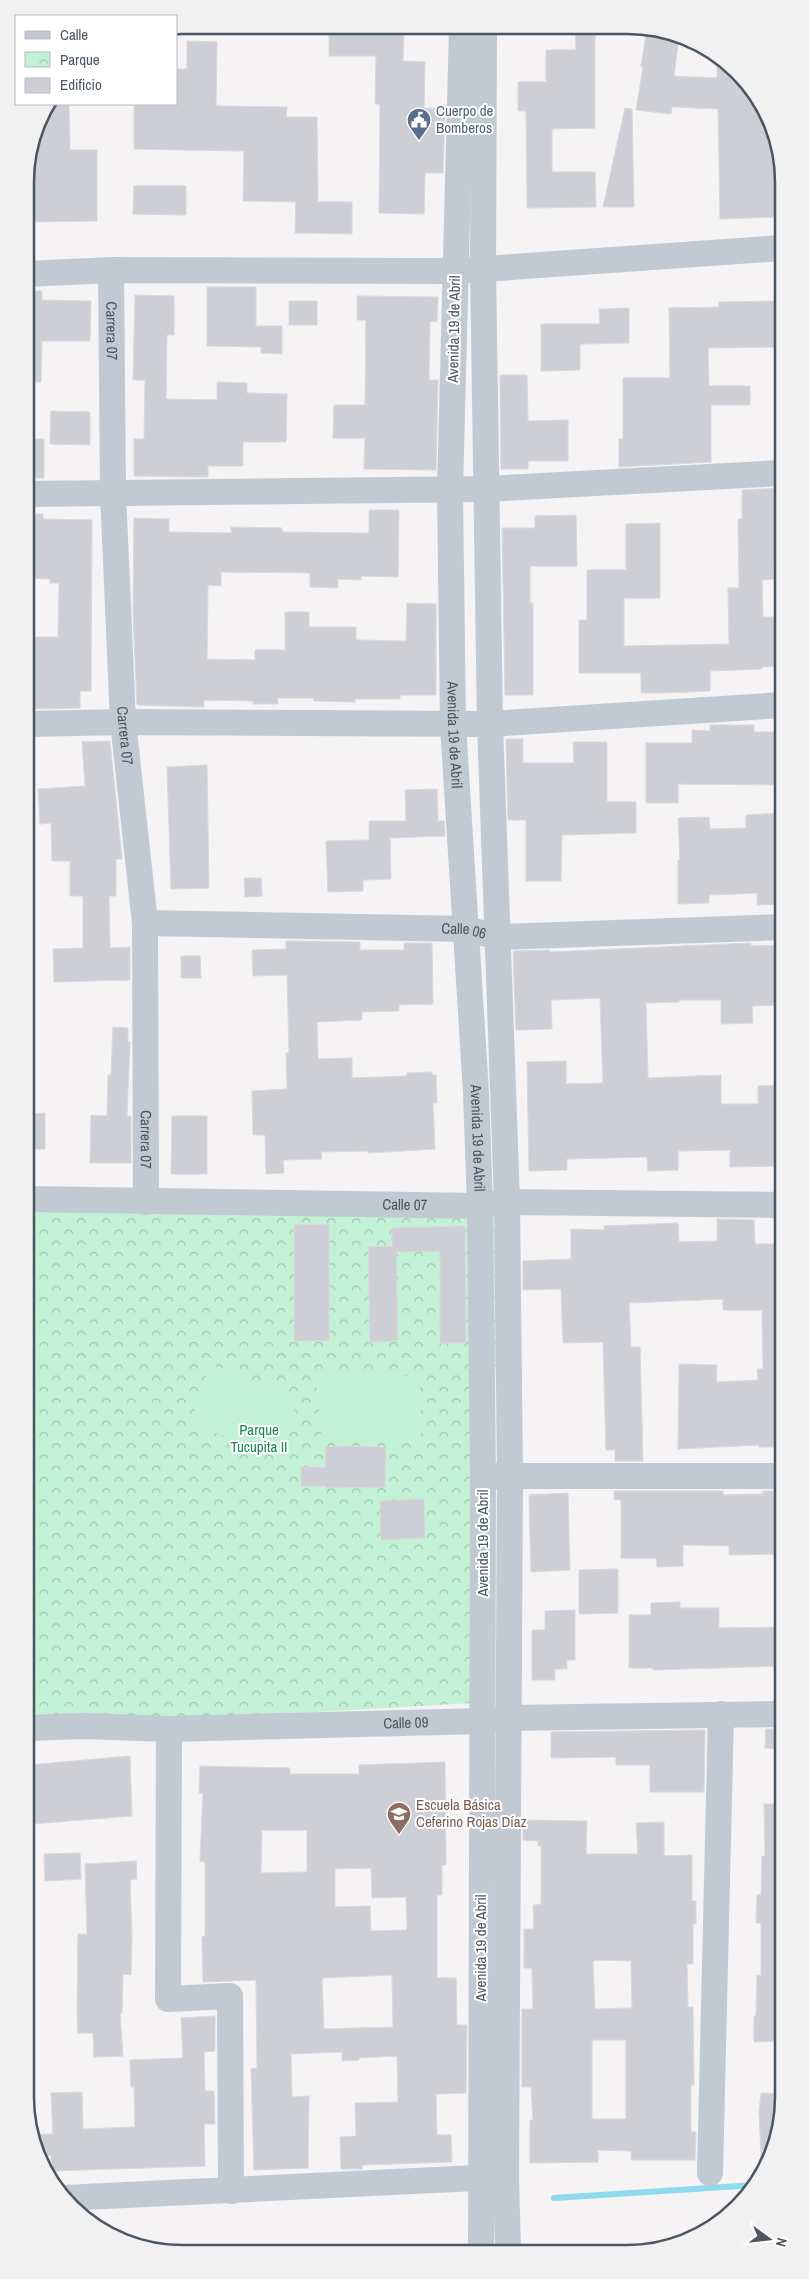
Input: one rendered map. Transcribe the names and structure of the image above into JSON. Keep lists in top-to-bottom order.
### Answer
{
  "streets": {
    "street": [
      "Avenida 19 de Abril",
      "Carrera 07",
      "Calle 06",
      "Calle 07",
      "Calle 09"
    ]
  },
  "crossings": [
    ["Avenida 19 de Abril", "Calle 06"],
    ["Avenida 19 de Abril", "Calle 07"],
    ["Avenida 19 de Abril", "Calle 09"],
    ["Carrera 07", "Calle 06"],
    ["Carrera 07", "Calle 07"]
  ],
  "parks": ["Parque Tucupita II"],
  "places": {
    "public building": ["Cuerpo de Bomberos"],
    "school or university": ["Escuela Básica Ceferino Rojas Díaz"]
  },
  "legend": ["Calle", "Parque", "Edificio"],
  "north": "right"
}
